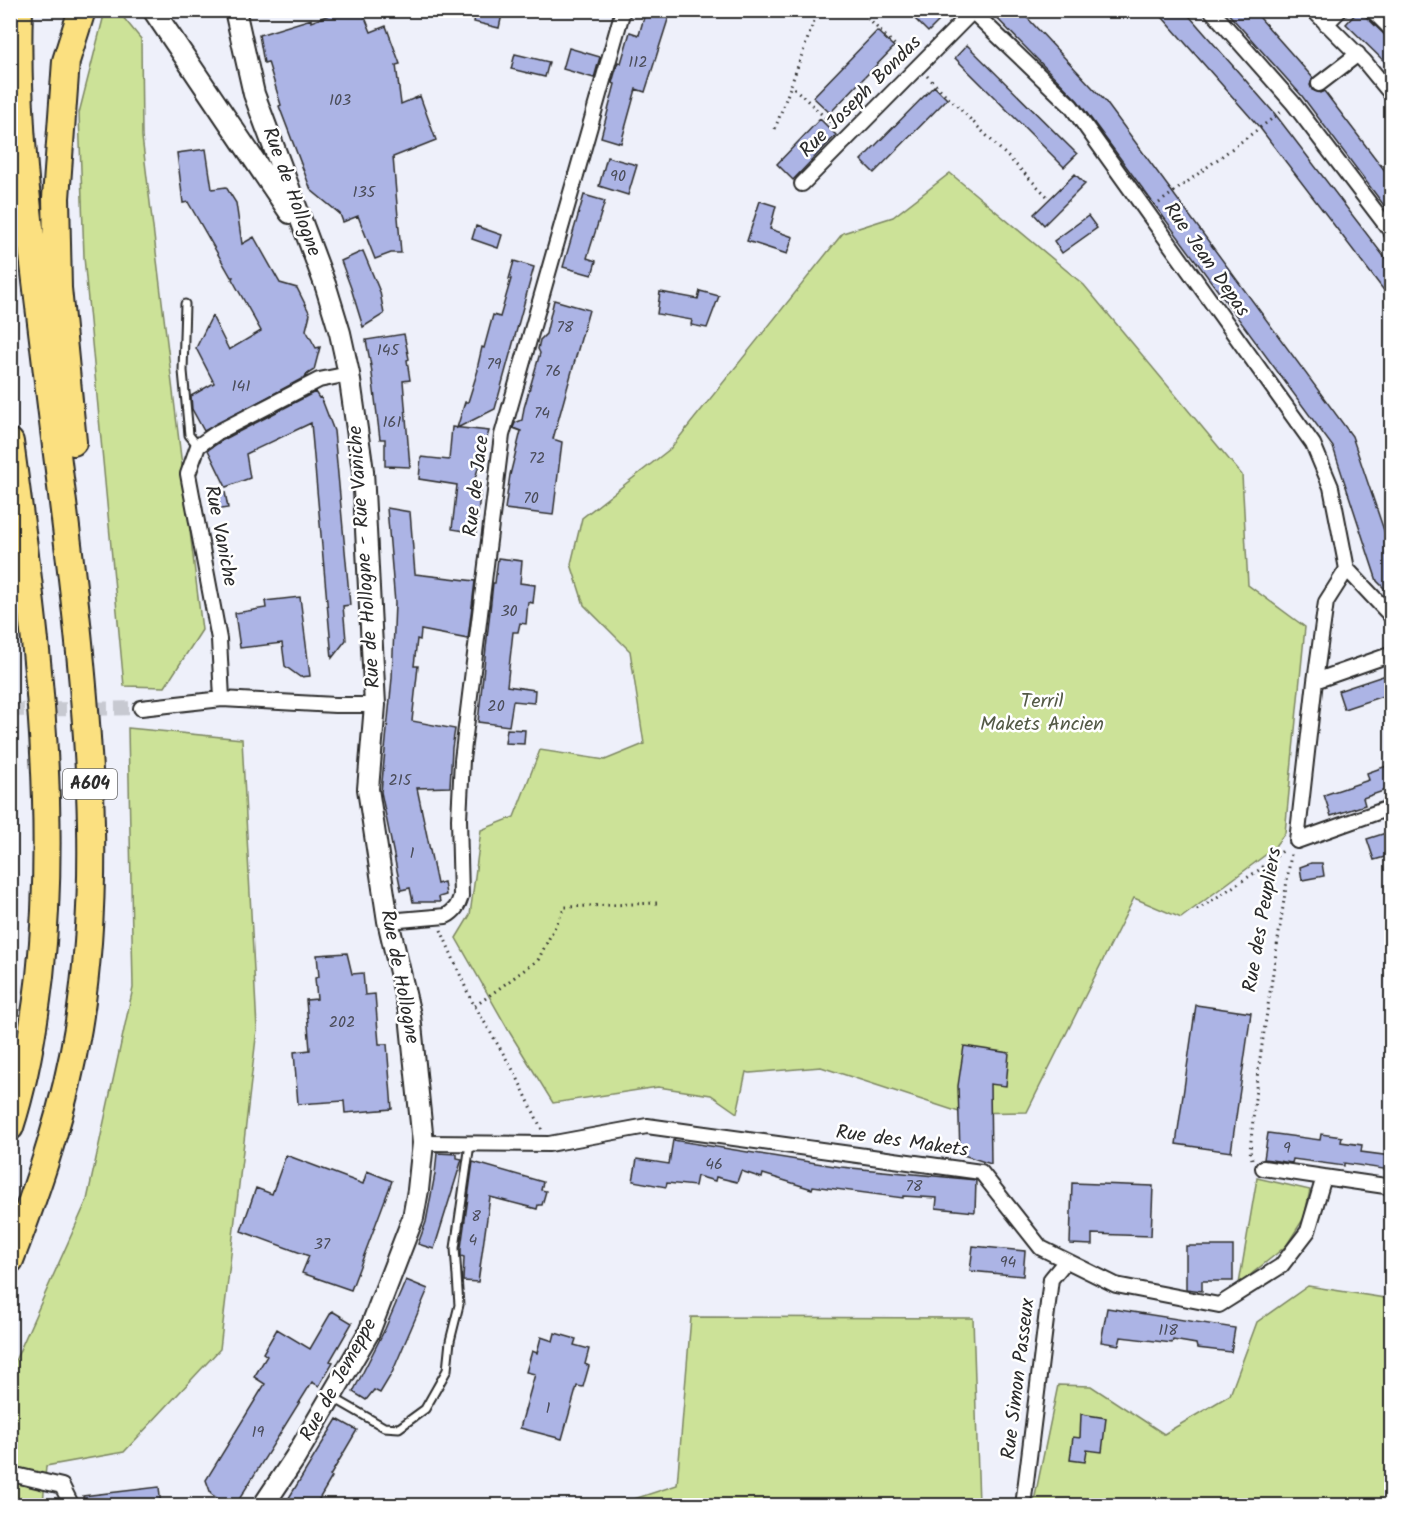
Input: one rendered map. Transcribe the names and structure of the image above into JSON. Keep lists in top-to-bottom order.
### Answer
{
  "streets": {
    "highway": ["A604"],
    "street": [
      "Rue Joseph Bondas",
      "Rue de Hollogne",
      "Rue Jean Depas",
      "Rue de Jace",
      "Rue Vaniche",
      "Rue de Hollogne - Rue Vaniche",
      "Rue des Peupliers",
      "Rue des Makets",
      "Rue Simon Passeux",
      "Rue de Jemeppe"
    ]
  },
  "crossings": [
    ["Rue Joseph Bondas", "Rue Jean Depas"],
    ["Rue de Hollogne", "Rue de Jace"],
    ["Rue de Hollogne", "Rue de Hollogne - Rue Vaniche"],
    ["Rue de Hollogne", "Rue des Makets"],
    ["Rue de Hollogne", "Rue de Jemeppe"],
    ["Rue Jean Depas", "Rue des Peupliers"],
    ["Rue des Makets", "Rue Simon Passeux"]
  ],
  "parks": ["Terril Makets Ancien"],
  "house_numbers": [
    "112",
    "103",
    "90",
    "135",
    "78",
    "145",
    "79",
    "76",
    "141",
    "74",
    "161",
    "72",
    "70",
    "30",
    "20",
    "215",
    "1",
    "202",
    "9",
    "46",
    "78",
    "8",
    "4",
    "37",
    "94",
    "118",
    "1",
    "19"
  ]
}
